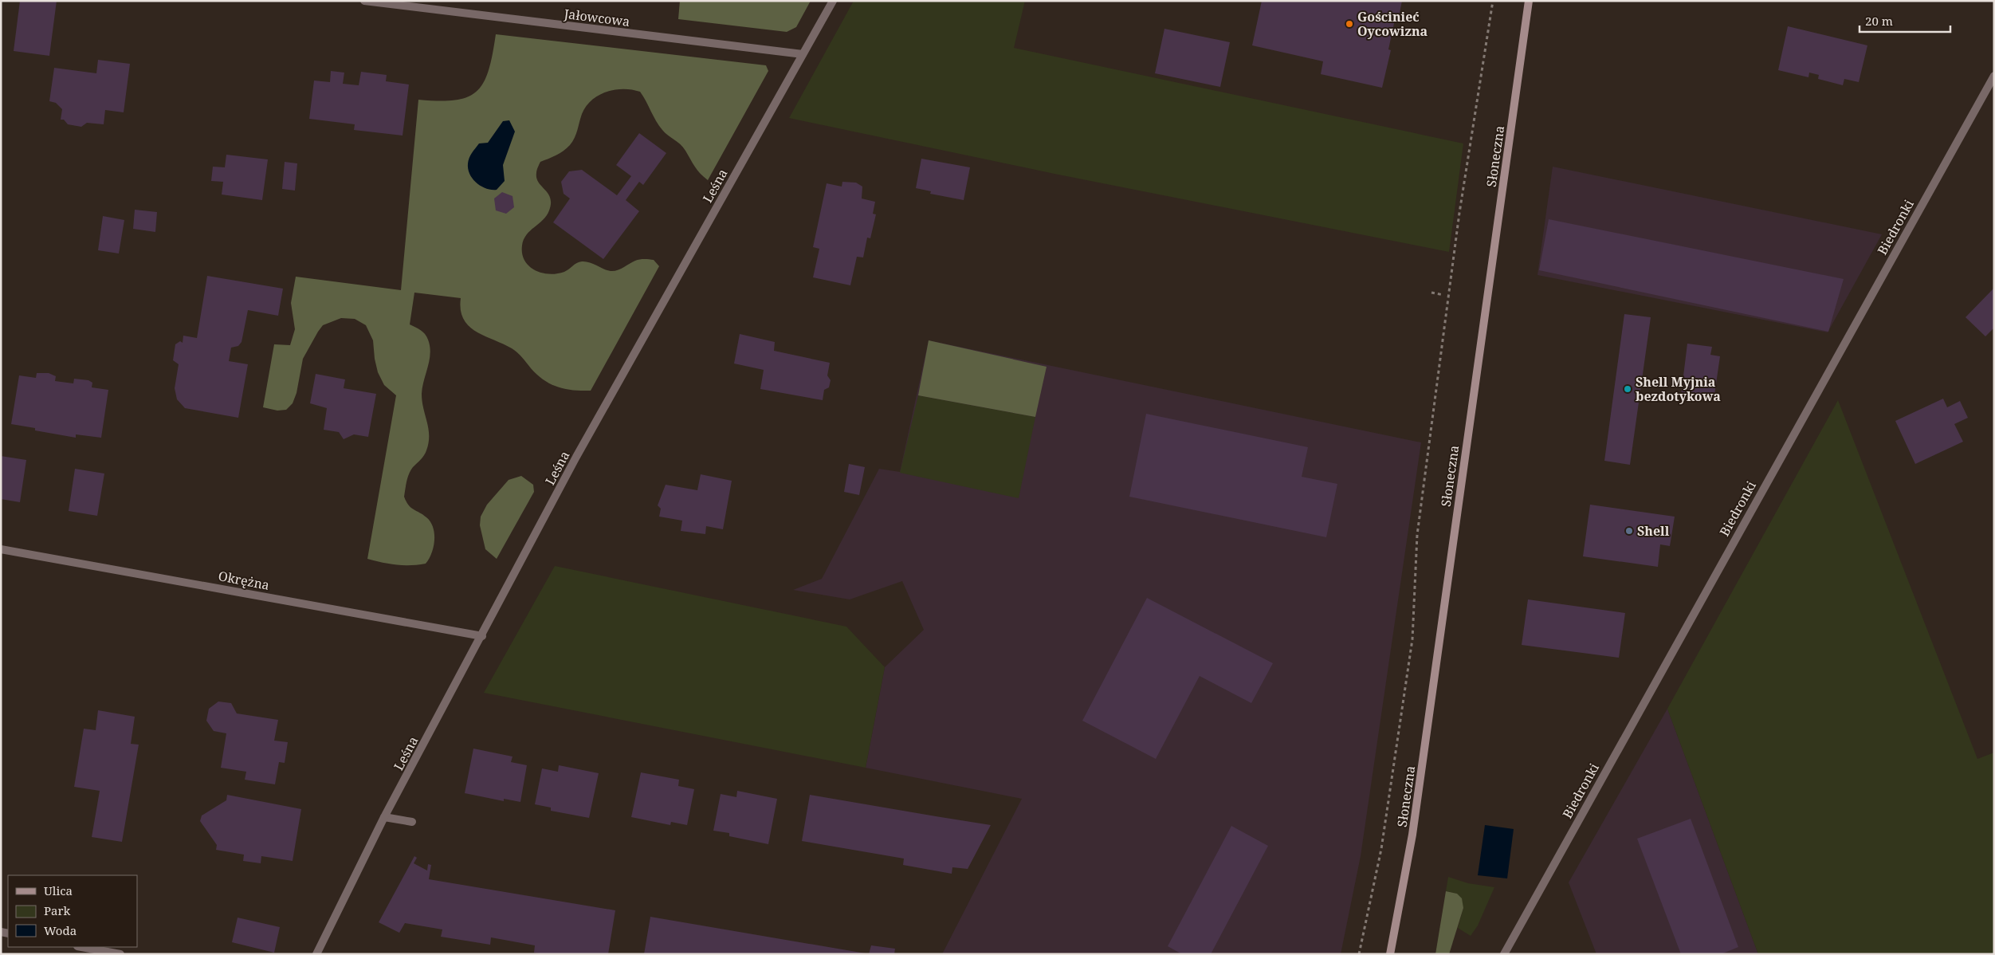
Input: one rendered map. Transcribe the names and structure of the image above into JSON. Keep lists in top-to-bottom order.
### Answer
{
  "streets": {
    "main road": ["Słoneczna"],
    "street": [
      "Jałowcowa",
      "Leśna",
      "Biedronki",
      "Okrężna"
    ]
  },
  "crossings": [
    ["Jałowcowa", "Leśna"],
    ["Leśna", "Okrężna"]
  ],
  "places": ["Gościnieć Oycowizna", "Shell Myjnia bezdotykowa", "Shell"],
  "legend": ["Ulica", "Park", "Woda"],
  "scale_bar": "20 m"
}
